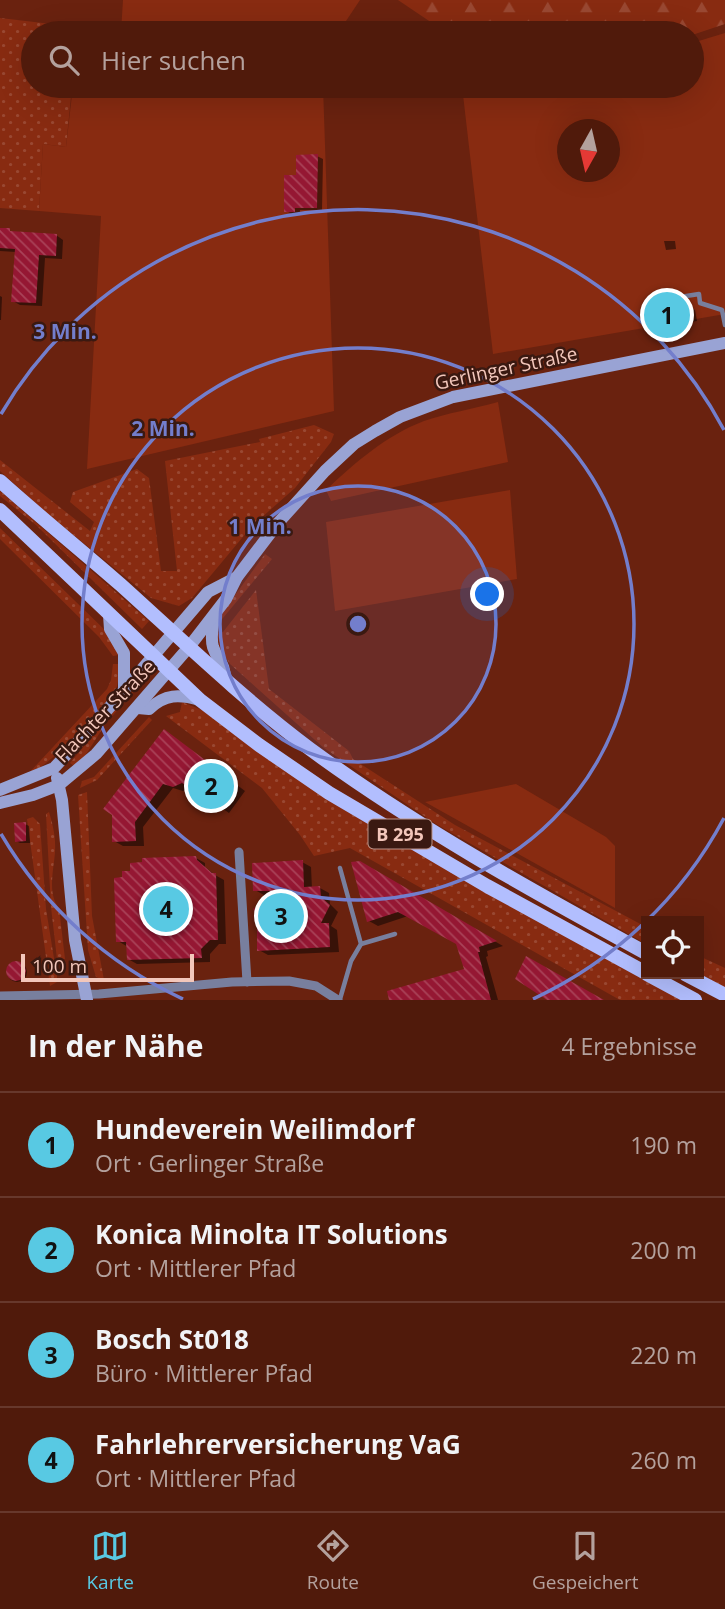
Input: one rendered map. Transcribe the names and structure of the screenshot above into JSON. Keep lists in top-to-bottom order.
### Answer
{
  "streets": {
    "main road": ["Gerlinger Straße", "Flachter Straße", "B 295"]
  },
  "crossings": [
    ["Gerlinger Straße", "Flachter Straße"],
    ["Gerlinger Straße", "B 295"],
    ["Flachter Straße", "B 295"]
  ],
  "scale_bar": "100 m",
  "north": "bottom",
  "page": {
    "search": "Hier suchen",
    "pins": [
      "1",
      "2",
      "4",
      "3"
    ],
    "scale": "100 m",
    "heading": ["In der Nähe", "4 Ergebnisse"],
    "list": [
      {
        "mark": "1",
        "name": "Hundeverein Weilimdorf",
        "note": "Ort · Gerlinger Straße",
        "value": "190 m"
      },
      {
        "mark": "2",
        "name": "Konica Minolta IT Solutions",
        "note": "Ort · Mittlerer Pfad",
        "value": "200 m"
      },
      {
        "mark": "3",
        "name": "Bosch St018",
        "note": "Büro · Mittlerer Pfad",
        "value": "220 m"
      },
      {
        "mark": "4",
        "name": "Fahrlehrerversicherung VaG",
        "note": "Ort · Mittlerer Pfad",
        "value": "260 m"
      }
    ],
    "nav": ["Karte", "Route", "Gespeichert"]
  },
  "rings": ["3 Min.", "2 Min.", "1 Min."]
}
